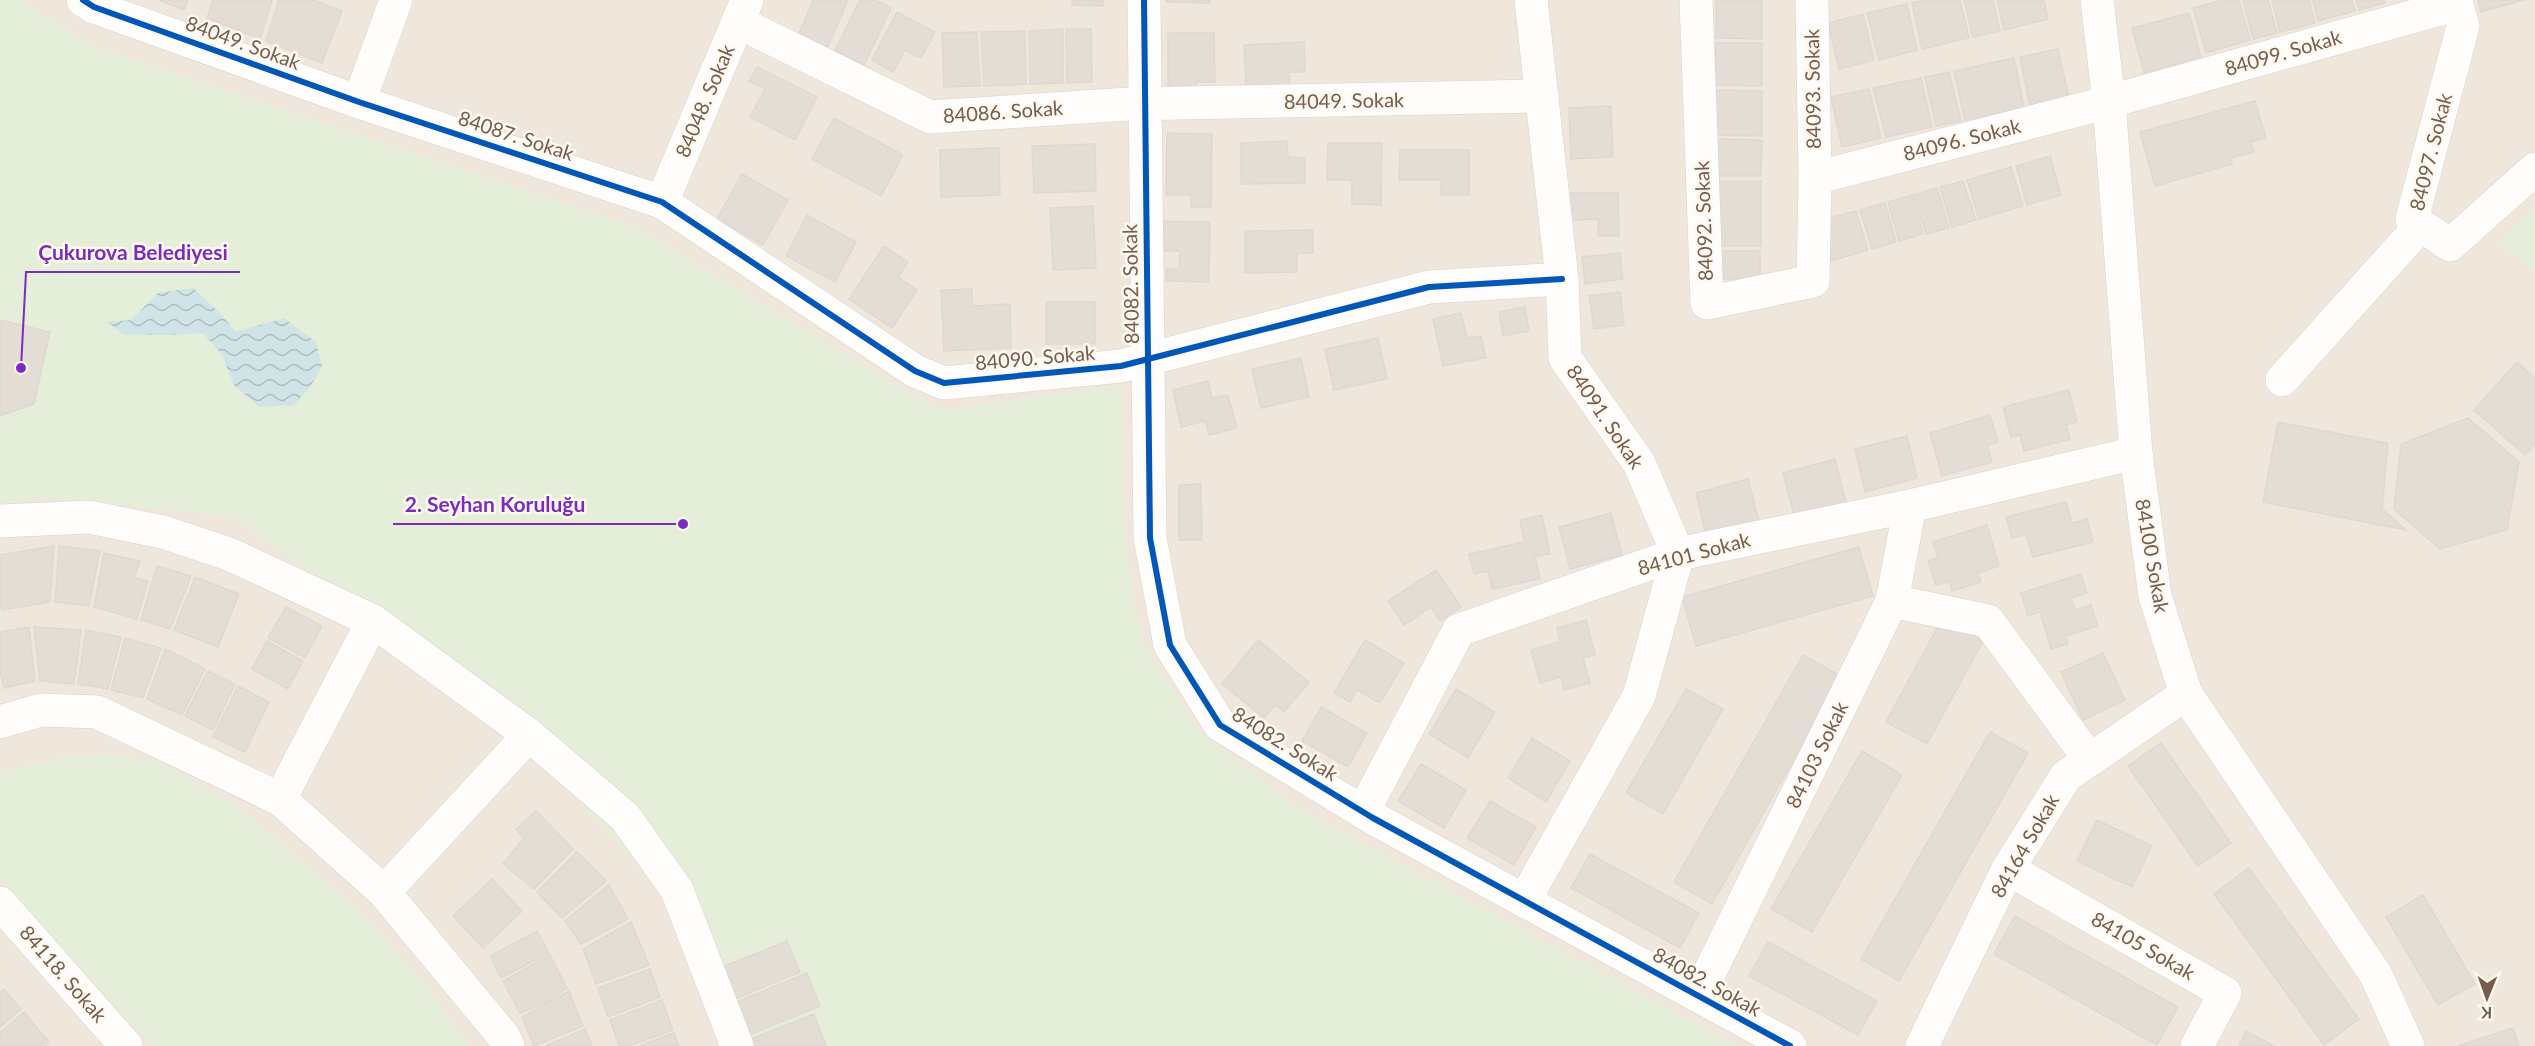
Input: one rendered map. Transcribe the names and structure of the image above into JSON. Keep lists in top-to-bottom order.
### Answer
{
  "streets": {
    "street": [
      "84049. Sokak",
      "84099. Sokak",
      "84093. Sokak",
      "84048. Sokak",
      "84086. Sokak",
      "84087. Sokak",
      "84096. Sokak",
      "84097. Sokak",
      "84092. Sokak",
      "84082. Sokak",
      "84090. Sokak",
      "84091. Sokak",
      "84101 Sokak",
      "84100 Sokak",
      "84103 Sokak",
      "84164 Sokak",
      "84105 Sokak",
      "84118. Sokak"
    ]
  },
  "crossings": [
    ["84049. Sokak", "84086. Sokak"],
    ["84049. Sokak", "84087. Sokak"],
    ["84049. Sokak", "84082. Sokak"],
    ["84049. Sokak", "84091. Sokak"],
    ["84099. Sokak", "84096. Sokak"],
    ["84099. Sokak", "84097. Sokak"],
    ["84099. Sokak", "84100 Sokak"],
    ["84093. Sokak", "84096. Sokak"],
    ["84093. Sokak", "84092. Sokak"],
    ["84048. Sokak", "84086. Sokak"],
    ["84048. Sokak", "84087. Sokak"],
    ["84048. Sokak", "84090. Sokak"],
    ["84086. Sokak", "84082. Sokak"],
    ["84087. Sokak", "84090. Sokak"],
    ["84096. Sokak", "84092. Sokak"],
    ["84096. Sokak", "84100 Sokak"],
    ["84082. Sokak", "84090. Sokak"],
    ["84082. Sokak", "84101 Sokak"],
    ["84082. Sokak", "84103 Sokak"],
    ["84090. Sokak", "84091. Sokak"],
    ["84091. Sokak", "84101 Sokak"],
    ["84101 Sokak", "84100 Sokak"],
    ["84101 Sokak", "84103 Sokak"],
    ["84100 Sokak", "84164 Sokak"],
    ["84164 Sokak", "84105 Sokak"]
  ],
  "places": ["Çukurova Belediyesi", "2. Seyhan Koruluğu"],
  "north": "bottom"
}
